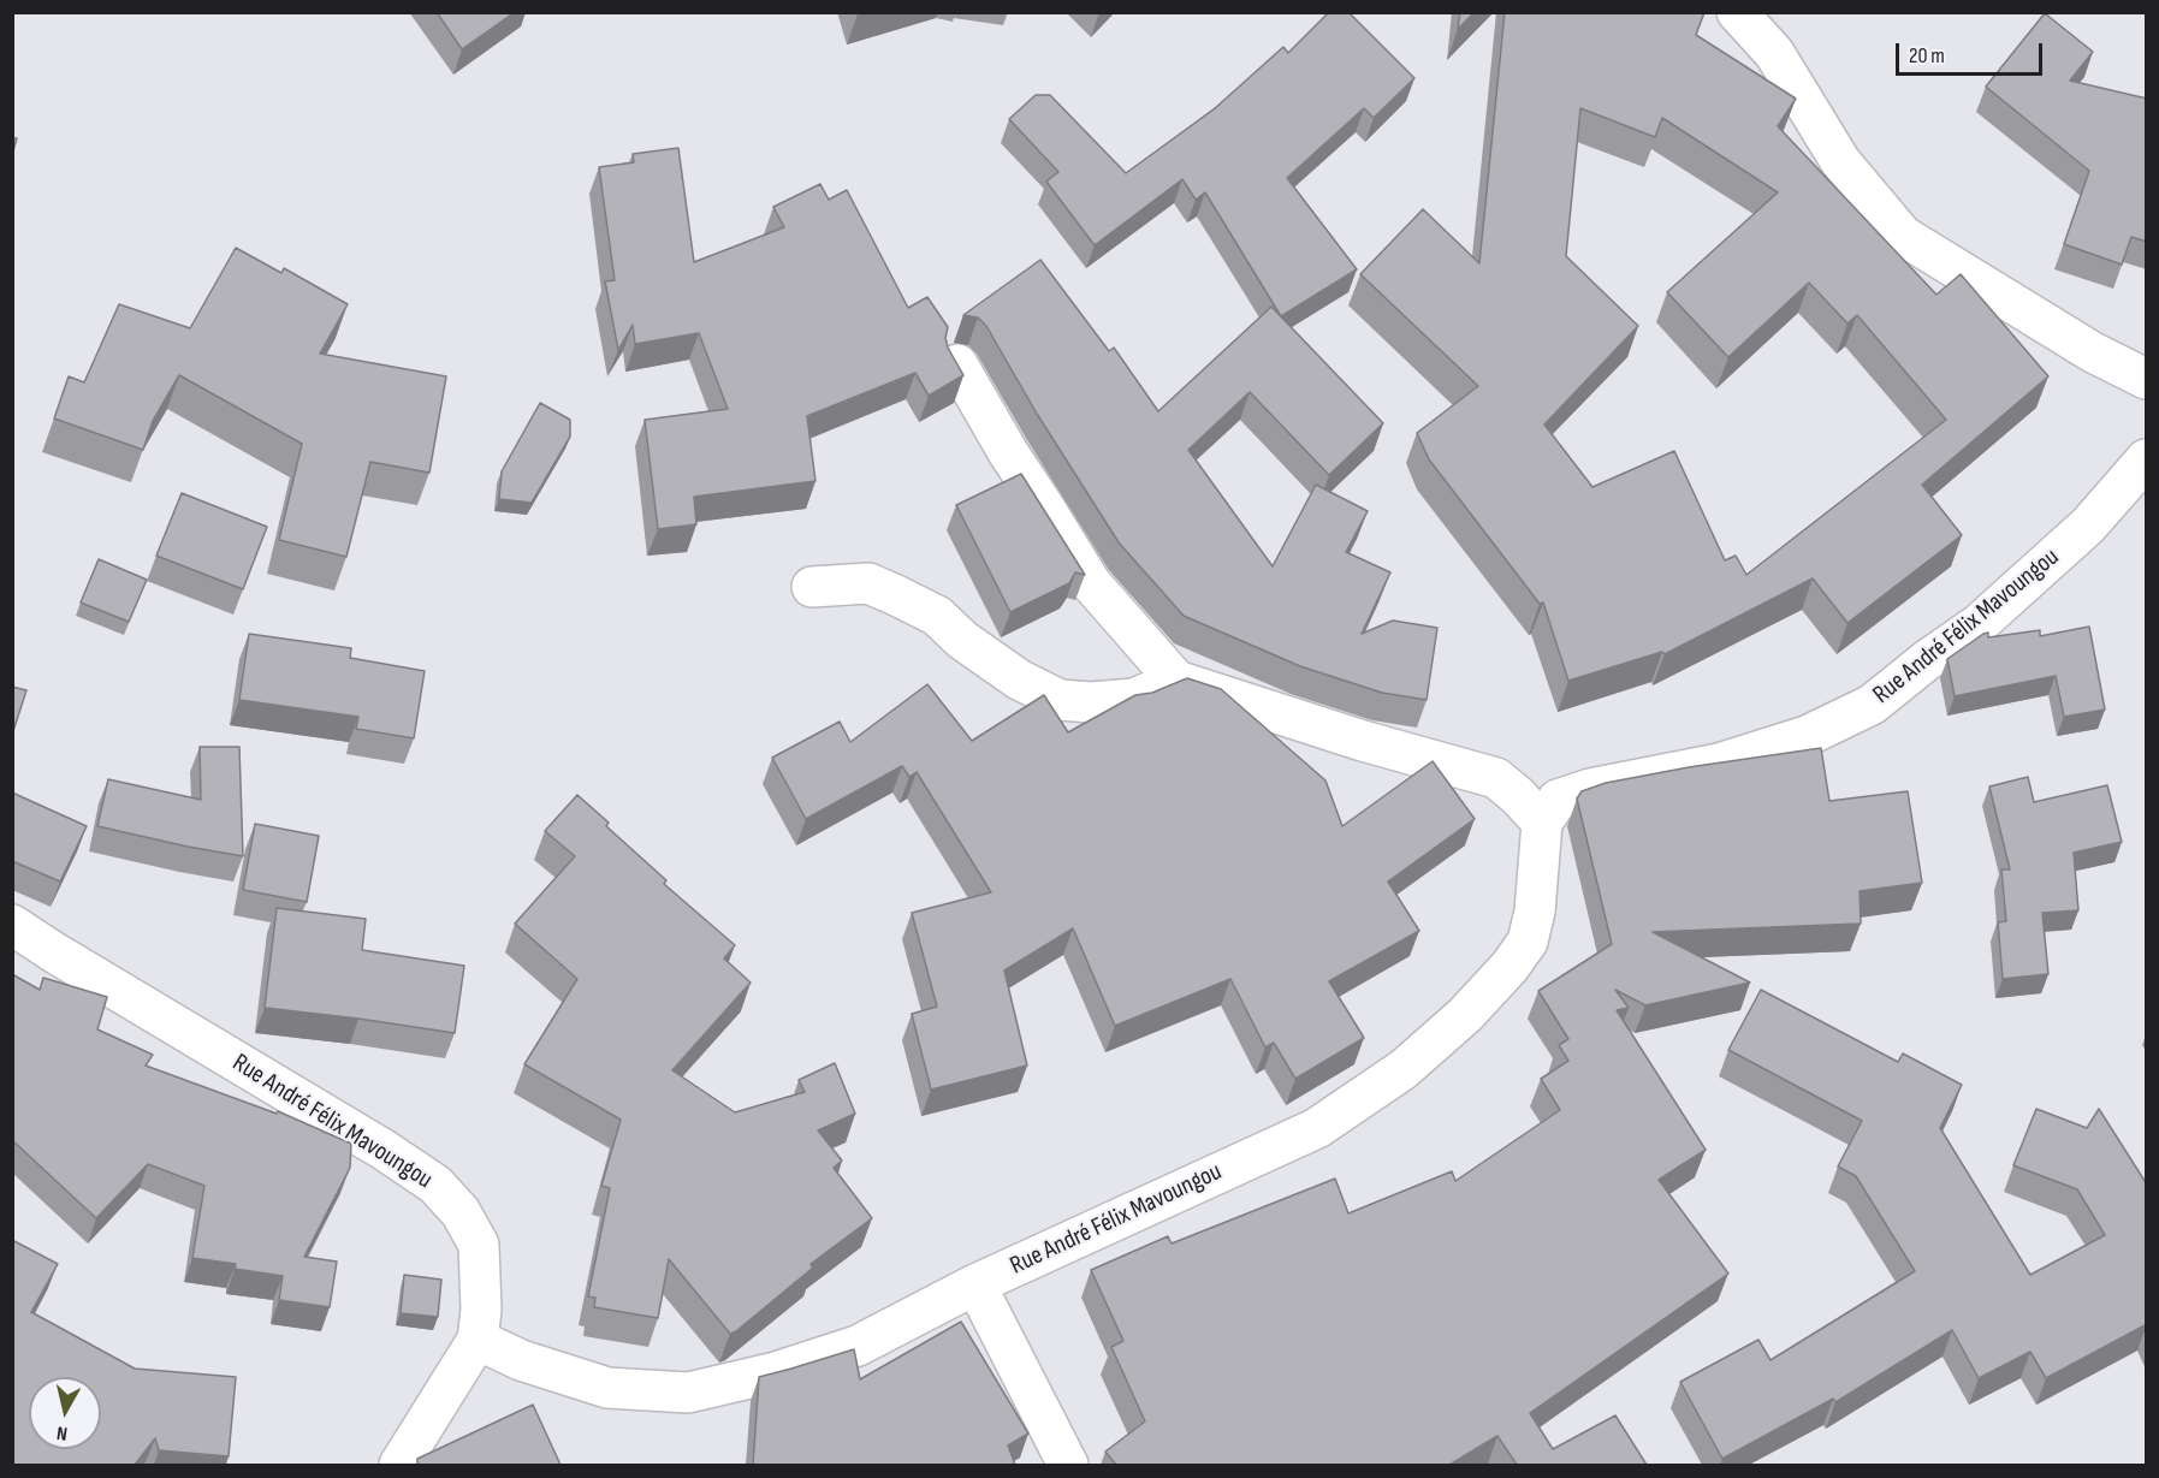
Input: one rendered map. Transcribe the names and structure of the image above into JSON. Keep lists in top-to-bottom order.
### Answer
{
  "streets": {
    "street": ["Rue André Félix Mavoungou"]
  },
  "scale_bar": "20 m",
  "north": "bottom"
}
